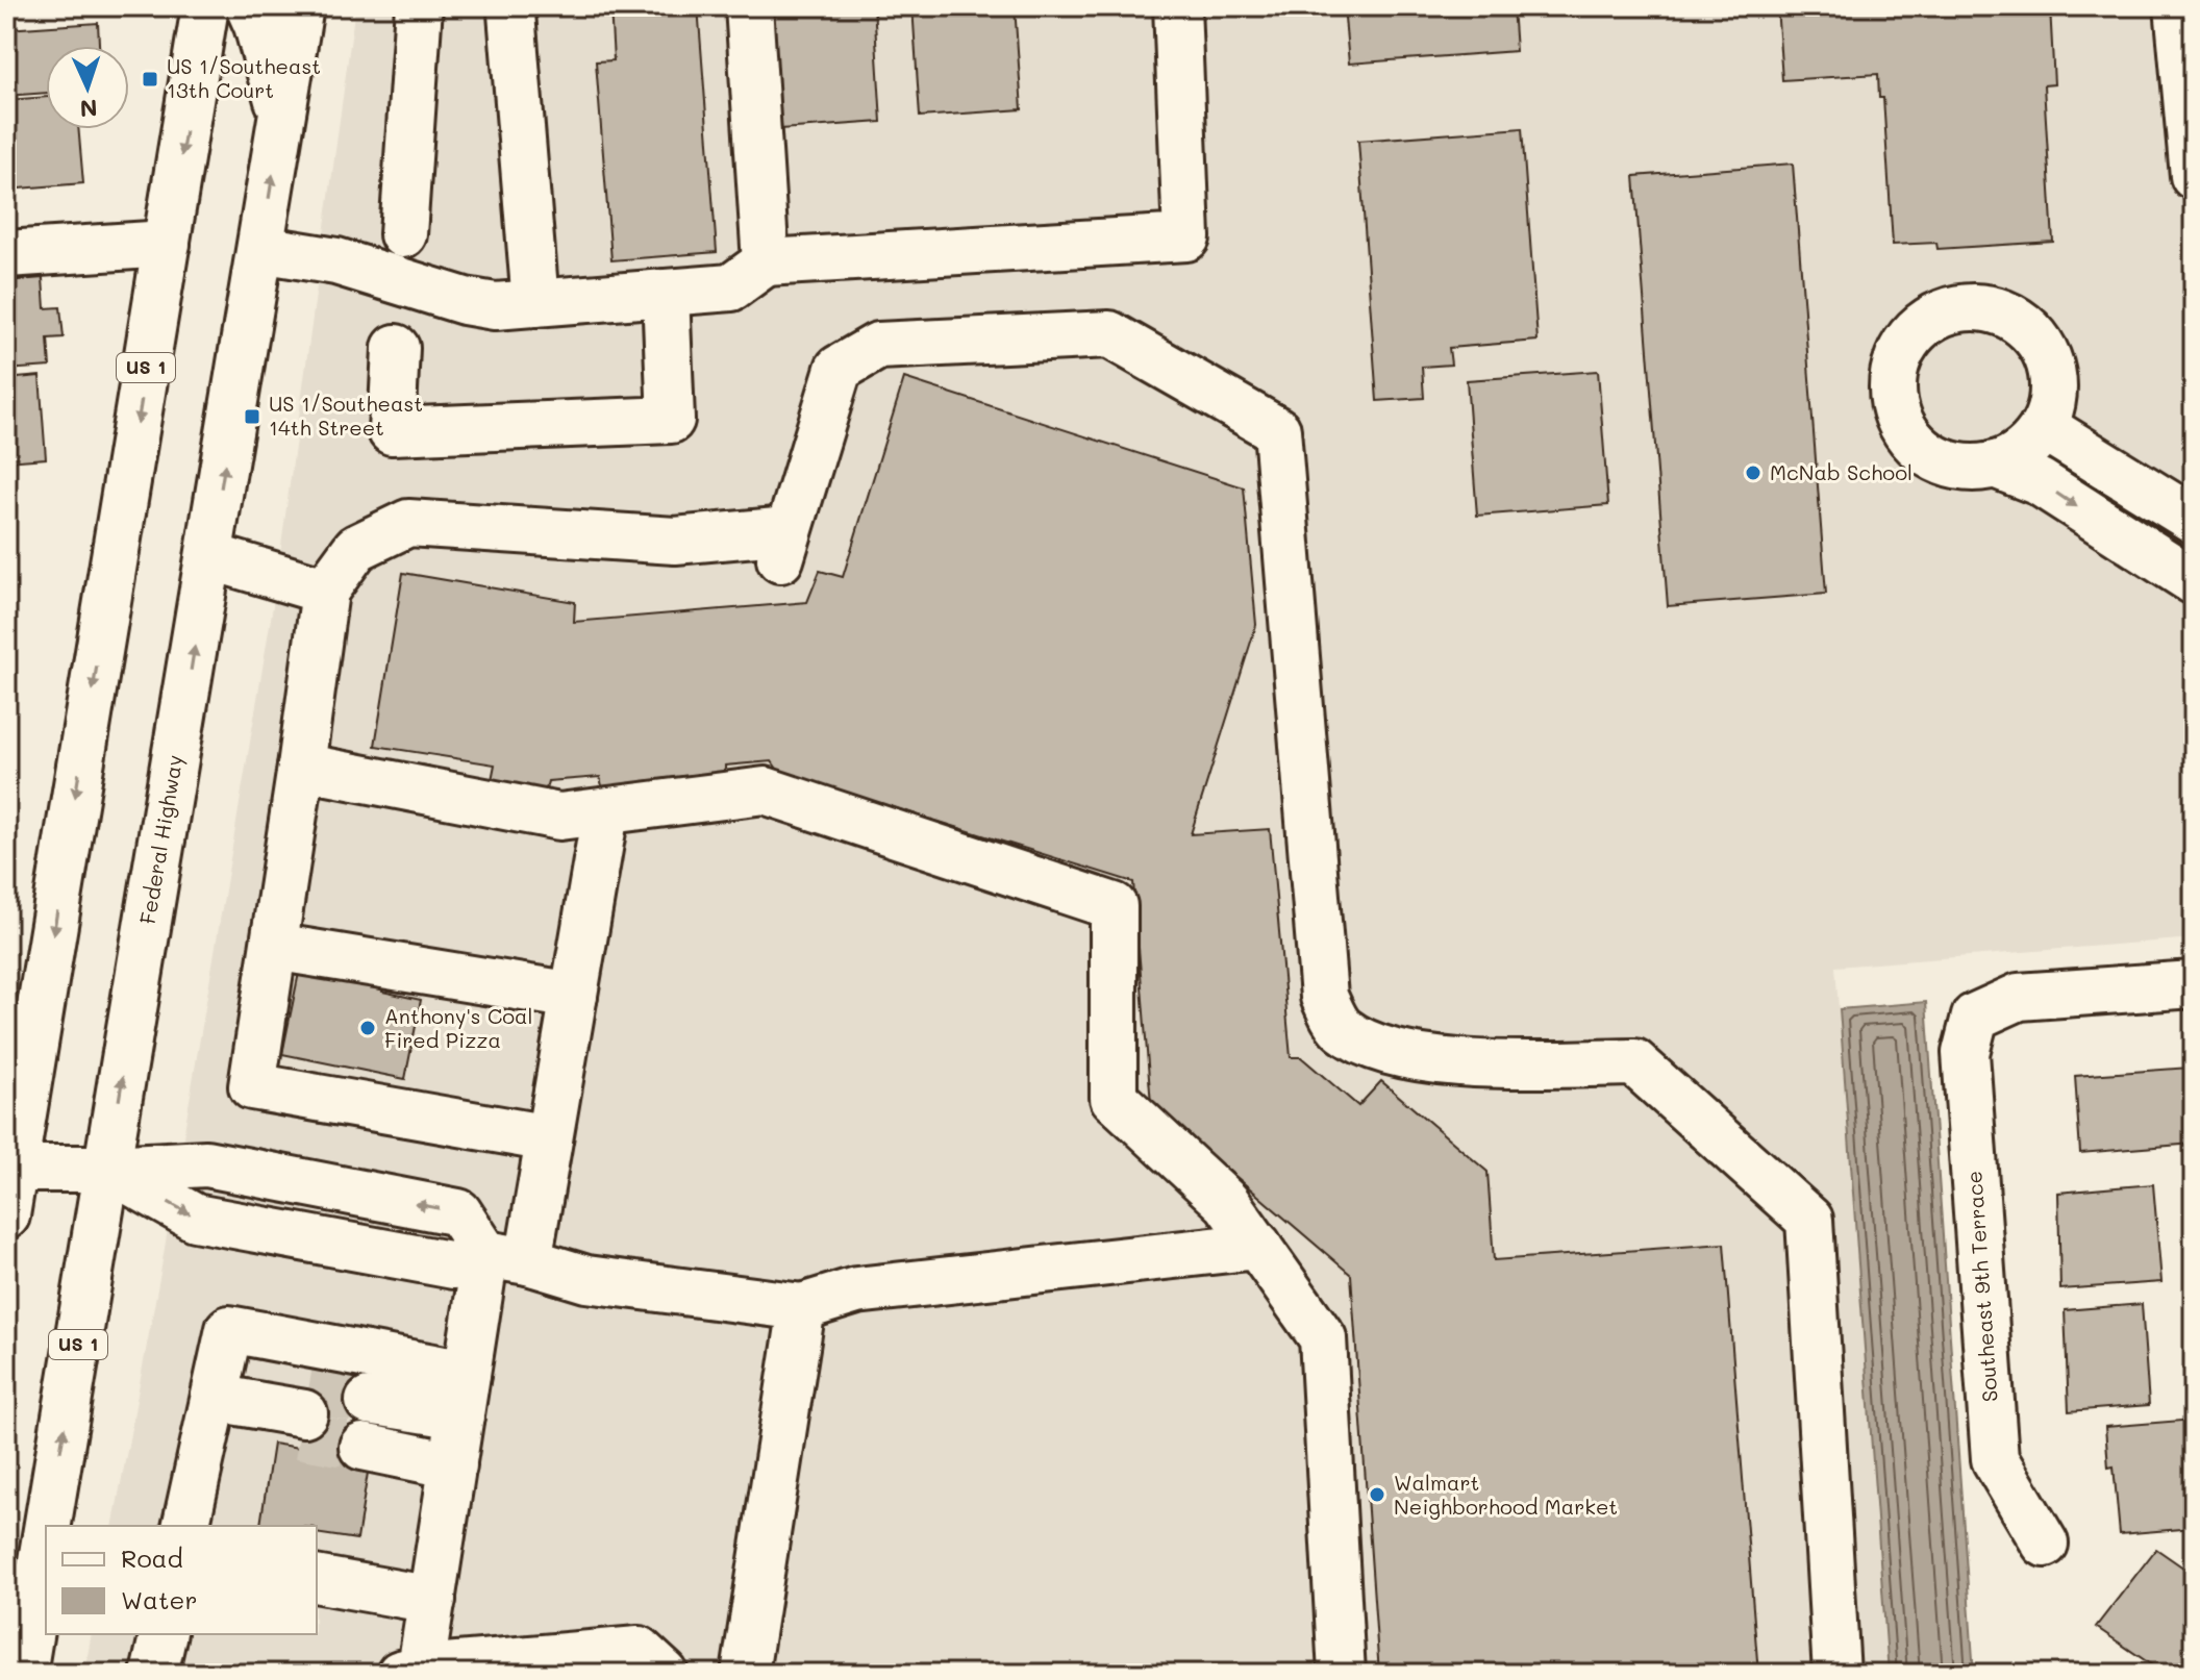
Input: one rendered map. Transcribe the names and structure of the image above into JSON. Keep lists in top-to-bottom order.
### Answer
{
  "streets": {
    "main road": ["US 1", "Federal Highway", "Southeast 9th Terrace"]
  },
  "places": {
    "transit": ["US 1/Southeast 13th Court", "US 1/Southeast 14th Street"],
    "other": ["McNab School", "Anthony's Coal Fired Pizza", "Walmart Neighborhood Market"]
  },
  "legend": ["Road", "Water"],
  "north": "bottom"
}
